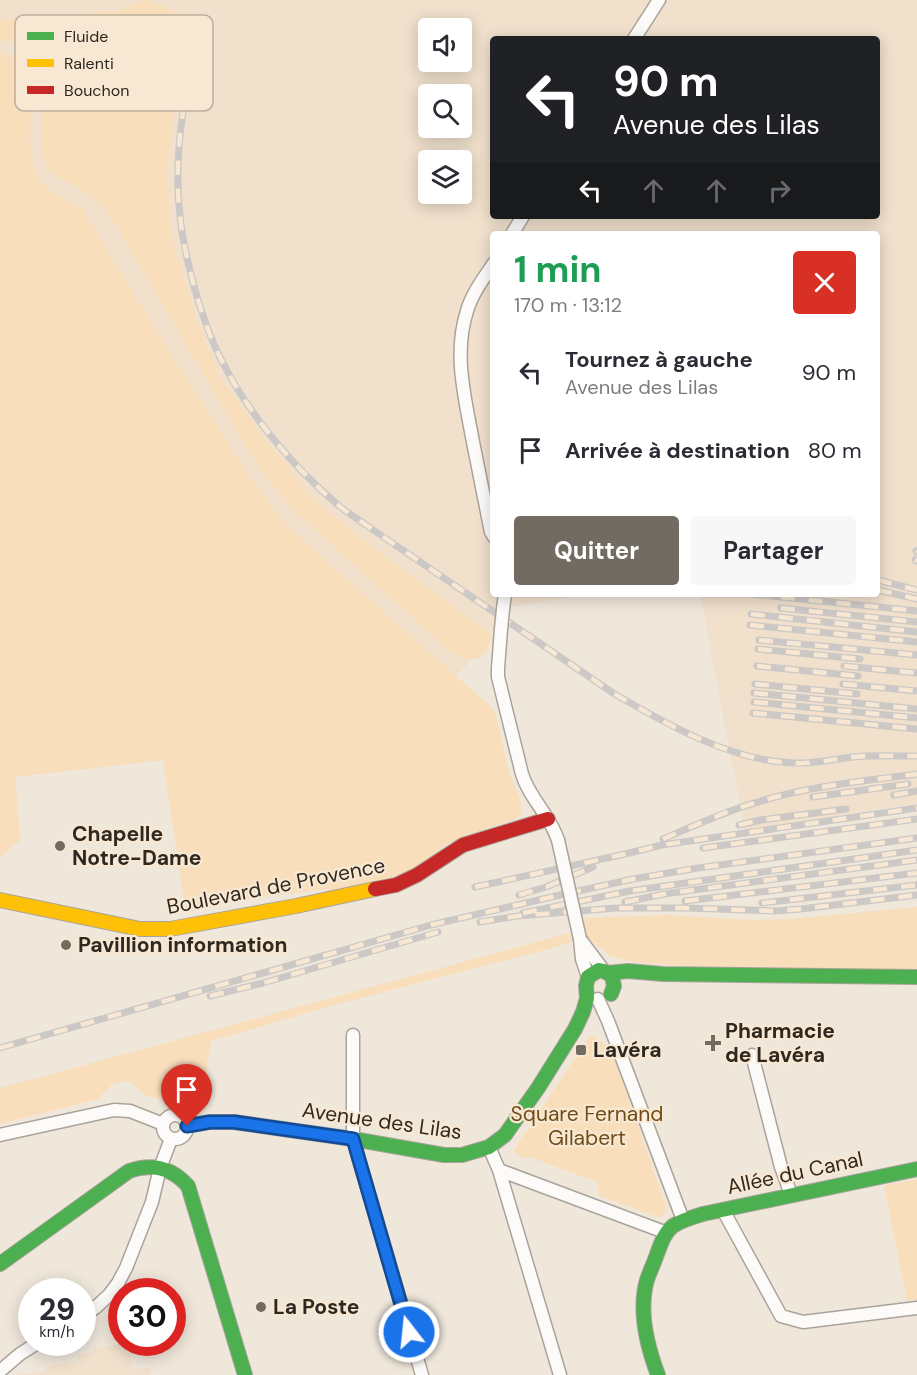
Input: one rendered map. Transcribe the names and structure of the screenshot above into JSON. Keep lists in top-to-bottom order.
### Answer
{
  "streets": {
    "street": ["Boulevard de Provence", "Avenue des Lilas", "Allée du Canal"]
  },
  "parks": ["Square Fernand Gilabert"],
  "places": {
    "other": ["Chapelle Notre-Dame", "Pavillion information", "La Poste"],
    "health": ["Pharmacie de Lavéra"],
    "transit": ["Lavéra"]
  },
  "legend": ["Fluide", "Ralenti", "Bouchon"],
  "page": {
    "turn": ["90 m", "Avenue des Lilas"],
    "heading": ["1 min", "170 m · 13:12"],
    "list": [
      {
        "name": "Tournez à gauche",
        "note": "Avenue des Lilas",
        "value": "90 m"
      },
      {
        "name": "Arrivée à destination",
        "value": "80 m"
      }
    ],
    "buttons": ["Quitter", "Partager"],
    "speed": "29 km/h",
    "limit": "30"
  }
}
